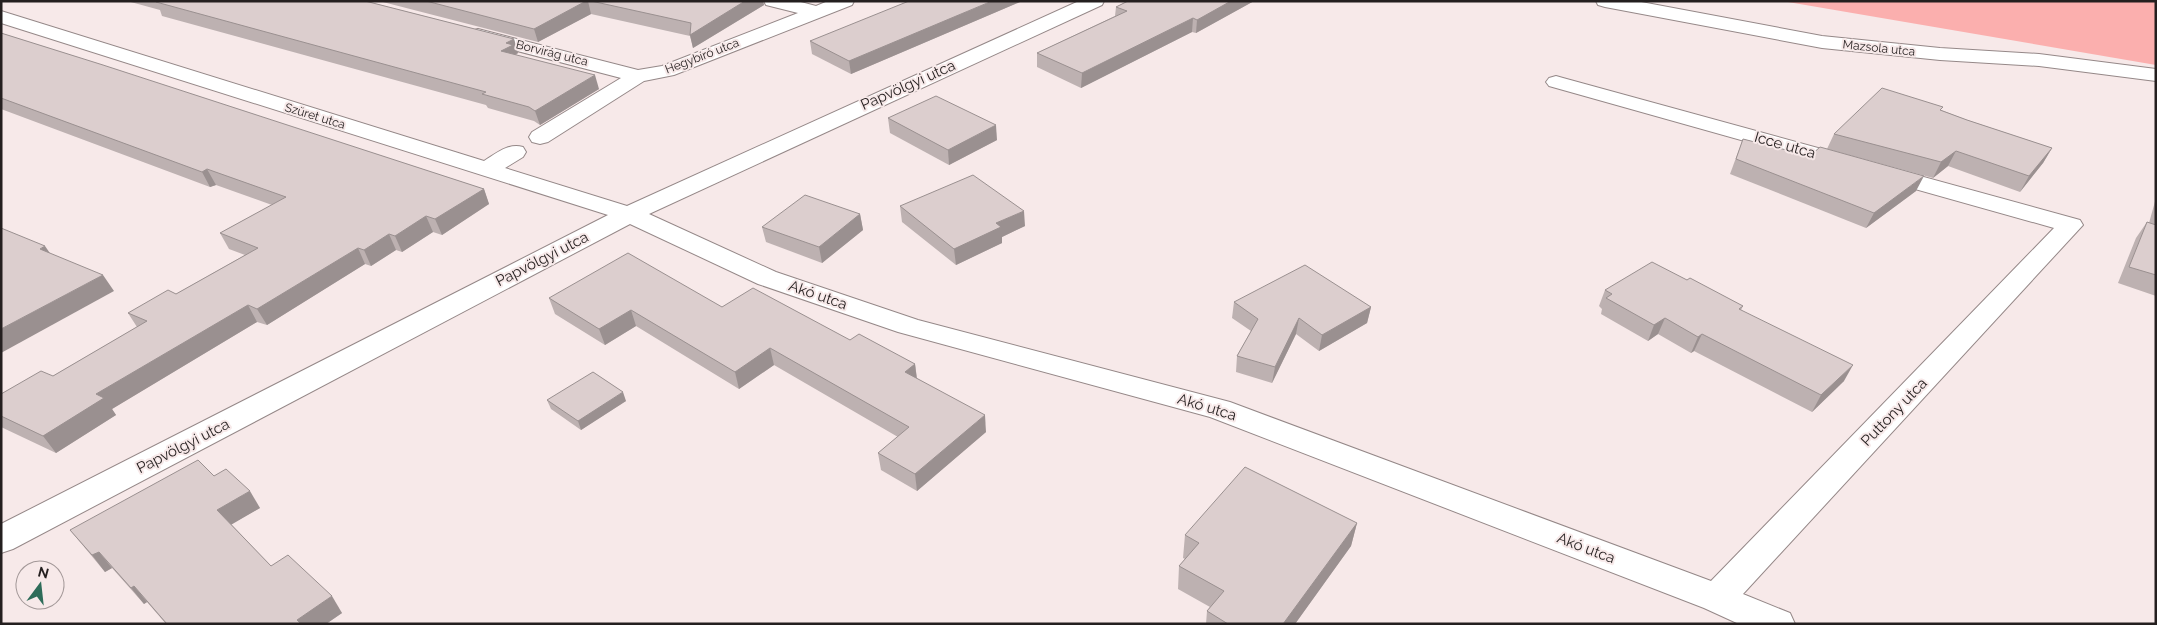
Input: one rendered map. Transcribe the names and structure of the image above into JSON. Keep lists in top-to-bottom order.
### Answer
{
  "streets": {
    "street": [
      "Mazsola utca",
      "Borvirág utca",
      "Hegybíró utca",
      "Papvölgyi utca",
      "Szüret utca",
      "Icce utca",
      "Akó utca",
      "Puttony utca"
    ]
  },
  "crossings": [
    ["Borvirág utca", "Hegybíró utca"],
    ["Papvölgyi utca", "Szüret utca"],
    ["Papvölgyi utca", "Akó utca"],
    ["Szüret utca", "Akó utca"],
    ["Icce utca", "Puttony utca"],
    ["Akó utca", "Puttony utca"]
  ],
  "north": "top"
}
